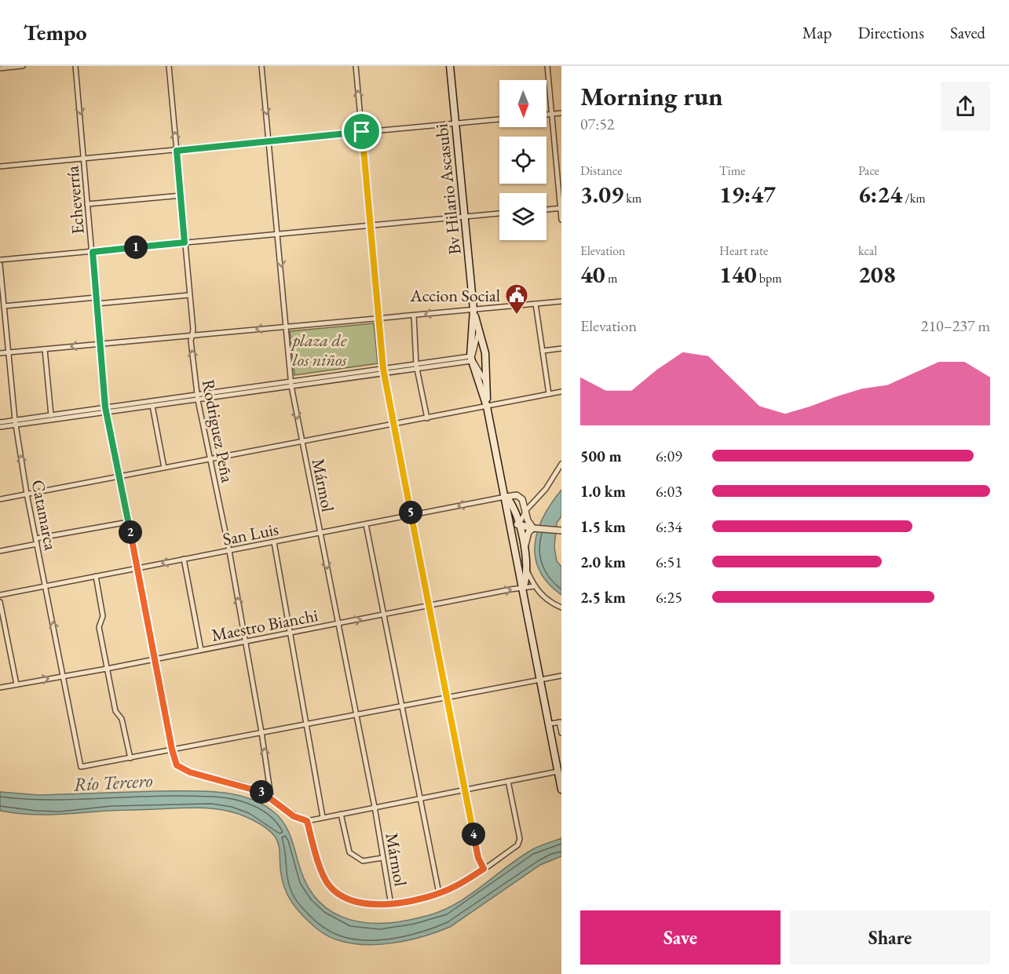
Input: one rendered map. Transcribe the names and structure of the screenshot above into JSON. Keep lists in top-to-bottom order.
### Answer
{
  "streets": {
    "main road": ["Bv Hilario Ascasubi"],
    "street": [
      "Echeverría",
      "Rodriguez Peña",
      "Mármol",
      "Catamarca",
      "San Luis",
      "Maestro Bianchi"
    ]
  },
  "crossings": [
    ["Echeverría", "Rodriguez Peña"],
    ["Echeverría", "San Luis"],
    ["Echeverría", "Maestro Bianchi"],
    ["Rodriguez Peña", "San Luis"],
    ["Rodriguez Peña", "Maestro Bianchi"],
    ["Mármol", "San Luis"],
    ["Mármol", "Maestro Bianchi"],
    ["Catamarca", "San Luis"],
    ["Catamarca", "Maestro Bianchi"]
  ],
  "one_way": ["Rodriguez Peña", "Mármol"],
  "water": ["Río Tercero"],
  "parks": ["plaza de los niños"],
  "places": {
    "public building": ["Accion Social"]
  },
  "north": "bottom",
  "page": {
    "header": "Tempo",
    "nav": ["Map", "Directions", "Saved"],
    "heading": ["Morning run", "07:52"],
    "stats": [
      ["Distance", "3.09 km"],
      ["Time", "19:47"],
      ["Pace", "6:24 /km"],
      ["Elevation", "40 m"],
      ["Heart rate", "140 bpm"],
      ["kcal", "208"]
    ],
    "pins": [
      "1",
      "5",
      "2",
      "3",
      "4"
    ],
    "chart": ["Elevation", "210–237 m"],
    "list": [
      {
        "name": "500 m",
        "note": "6:09"
      },
      {
        "name": "1.0 km",
        "note": "6:03"
      },
      {
        "name": "1.5 km",
        "note": "6:34"
      },
      {
        "name": "2.0 km",
        "note": "6:51"
      },
      {
        "name": "2.5 km",
        "note": "6:25"
      }
    ],
    "buttons": ["Save", "Share"]
  }
}
